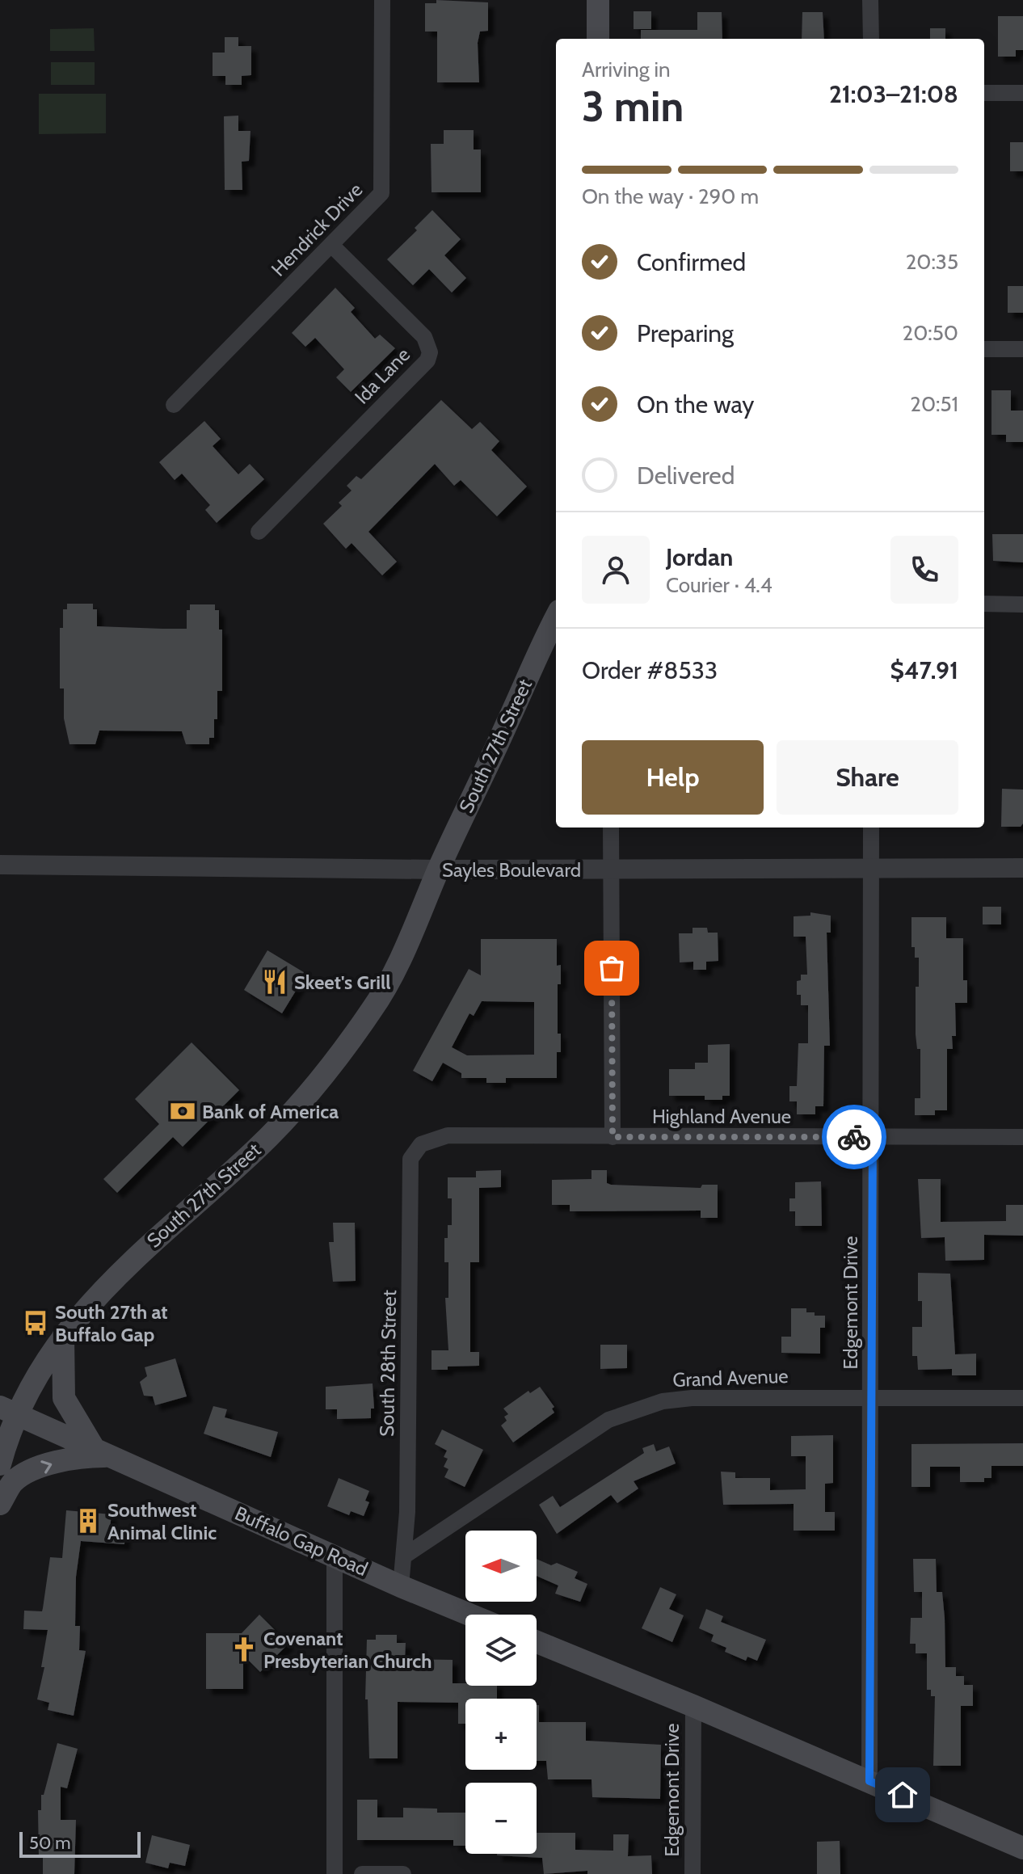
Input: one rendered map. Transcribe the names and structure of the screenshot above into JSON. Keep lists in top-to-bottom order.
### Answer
{
  "streets": {
    "main road": ["South 27th Street", "Buffalo Gap Road"],
    "street": [
      "Hendrick Drive",
      "Ida Lane",
      "Sayles Boulevard",
      "Highland Avenue",
      "Edgemont Drive",
      "South 28th Street",
      "Grand Avenue"
    ]
  },
  "crossings": [
    ["Hendrick Drive", "Ida Lane"],
    ["South 27th Street", "Sayles Boulevard"],
    ["South 27th Street", "Buffalo Gap Road"],
    ["Sayles Boulevard", "Edgemont Drive"],
    ["Highland Avenue", "Edgemont Drive"],
    ["Highland Avenue", "South 28th Street"],
    ["Edgemont Drive", "Grand Avenue"],
    ["South 28th Street", "Grand Avenue"],
    ["South 28th Street", "Buffalo Gap Road"]
  ],
  "places": {
    "restaurant": ["Skeet's Grill"],
    "bank": ["Bank of America"],
    "bus stop": ["South 27th at Buffalo Gap"],
    "building": ["Southwest Animal Clinic"],
    "church": ["Covenant Presbyterian Church"]
  },
  "scale_bar": "50 m",
  "north": "left",
  "page": {
    "heading": ["3 min", "Arriving in", "21:03–21:08"],
    "panel": [
      "Jordan",
      "Courier · 4.4",
      "Order #8533",
      "$47.91"
    ],
    "bar": "On the way · 290 m",
    "list": [
      ["Confirmed", "20:35"],
      ["Preparing", "20:50"],
      ["On the way", "20:51"],
      "Delivered"
    ],
    "buttons": ["Help", "Share"],
    "map_buttons": ["+", "−"],
    "scale": "50 m"
  }
}
